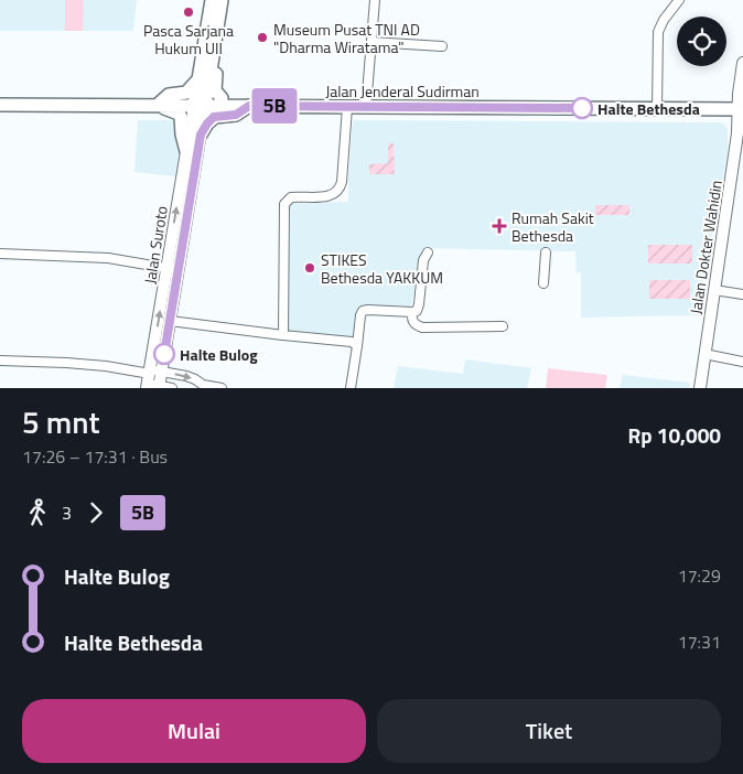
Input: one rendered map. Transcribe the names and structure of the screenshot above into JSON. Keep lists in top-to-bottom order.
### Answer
{
  "streets": {
    "main road": ["Jalan Jenderal Sudirman", "Jalan Suroto", "Jalan Dokter Wahidin"]
  },
  "crossings": [
    ["Jalan Jenderal Sudirman", "Jalan Suroto"],
    ["Jalan Jenderal Sudirman", "Jalan Dokter Wahidin"]
  ],
  "places": {
    "other": [
      "Pasca Sarjana Hukum UII",
      "Museum Pusat TNI AD \"Dharma Wiratama\"",
      "Halte Bethesda",
      "STIKES Bethesda YAKKUM",
      "Halte Bulog"
    ],
    "health": ["Rumah Sakit Bethesda"]
  },
  "lines": ["bus line 5B"],
  "page": {
    "on_map": "5B",
    "heading": ["5 mnt", "17:26 – 17:31 · Bus", "Rp 10,000"],
    "legs": ["3", "5B"],
    "list": [
      {
        "name": "Halte Bulog",
        "value": "17:29"
      },
      {
        "name": "Halte Bethesda",
        "value": "17:31"
      }
    ],
    "buttons": ["Mulai", "Tiket"]
  }
}
